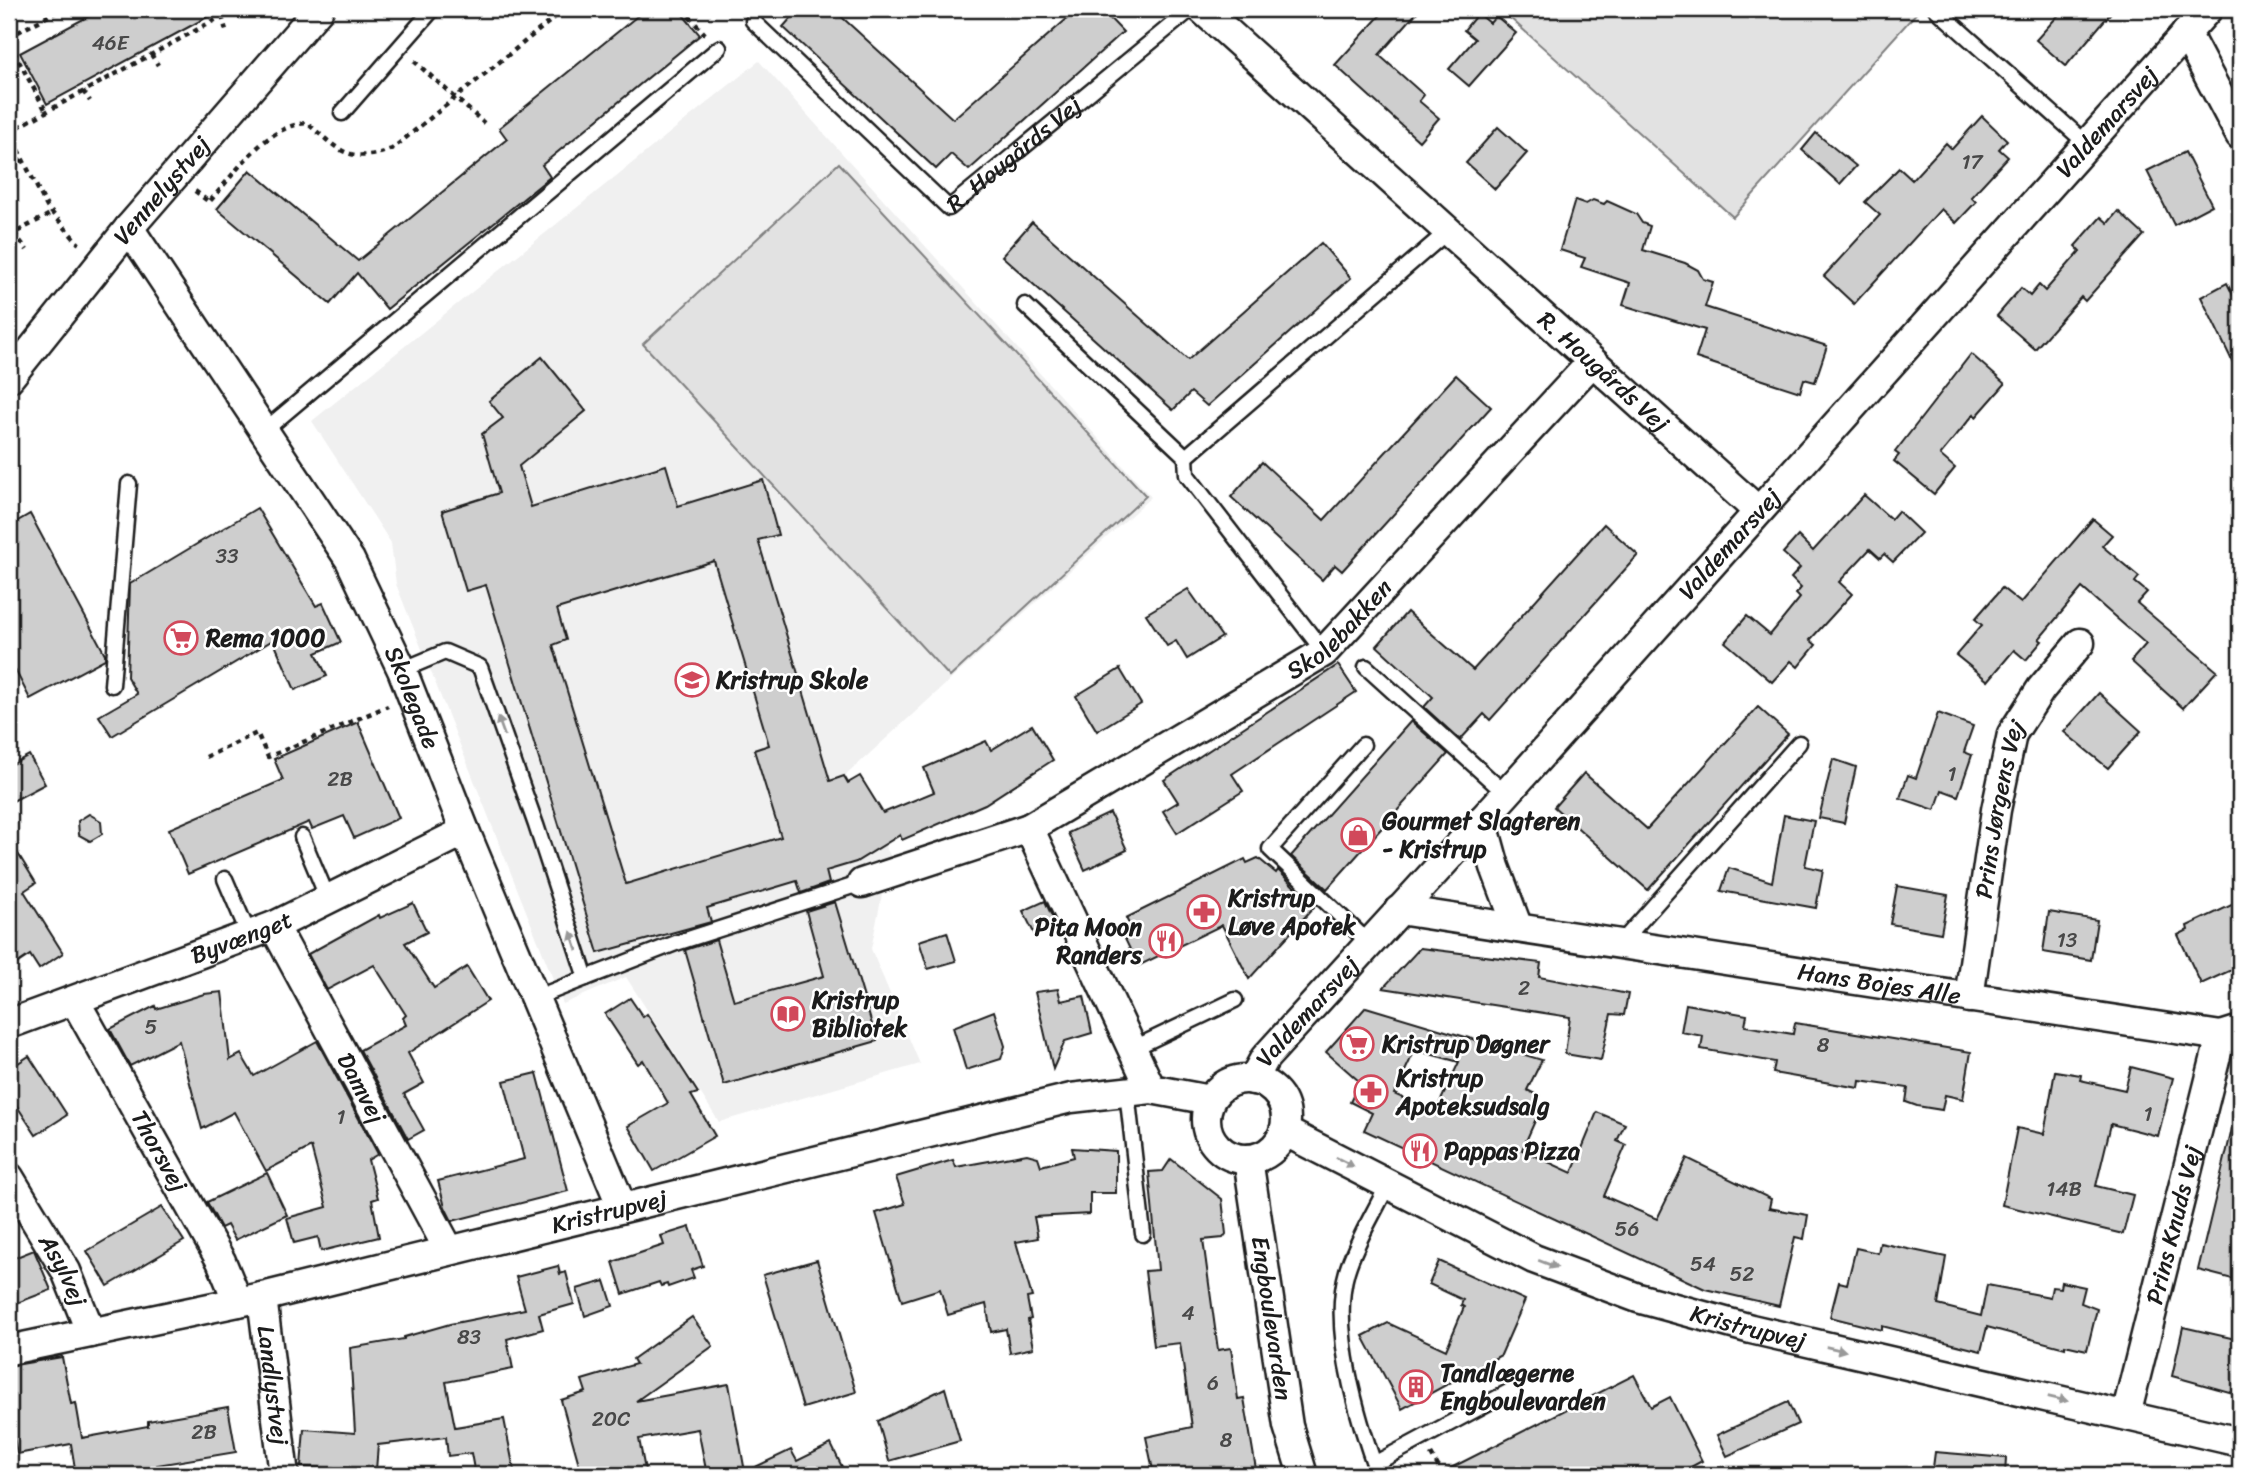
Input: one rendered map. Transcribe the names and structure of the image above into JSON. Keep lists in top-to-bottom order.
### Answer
{
  "streets": {
    "street": [
      "Valdemarsvej",
      "R. Hougårds Vej",
      "Vennelystvej",
      "Skolebakken",
      "Skolegade",
      "Prins Jørgens Vej",
      "Byvænget",
      "Hans Bojes Alle",
      "Damvej",
      "Thorsvej",
      "Kristrupvej",
      "Prins Knuds Vej",
      "Asylvej",
      "Engboulevarden",
      "Landlystvej"
    ]
  },
  "crossings": [
    ["Valdemarsvej", "R. Hougårds Vej"],
    ["Valdemarsvej", "Hans Bojes Alle"],
    ["Valdemarsvej", "Kristrupvej"],
    ["Valdemarsvej", "Engboulevarden"],
    ["R. Hougårds Vej", "Skolebakken"],
    ["Vennelystvej", "Skolegade"],
    ["Skolegade", "Byvænget"],
    ["Skolegade", "Kristrupvej"],
    ["Prins Jørgens Vej", "Hans Bojes Alle"],
    ["Byvænget", "Damvej"],
    ["Byvænget", "Thorsvej"],
    ["Hans Bojes Alle", "Prins Knuds Vej"],
    ["Damvej", "Kristrupvej"],
    ["Thorsvej", "Kristrupvej"],
    ["Thorsvej", "Landlystvej"],
    ["Kristrupvej", "Prins Knuds Vej"],
    ["Kristrupvej", "Asylvej"],
    ["Kristrupvej", "Engboulevarden"],
    ["Kristrupvej", "Landlystvej"]
  ],
  "one_way": ["Kristrupvej"],
  "places": {
    "supermarket": ["Rema 1000", "Kristrup Døgner"],
    "school or university": ["Kristrup Skole"],
    "shop": ["Gourmet Slagteren - Kristrup"],
    "pharmacy": ["Kristrup Løve Apotek", "Kristrup Apoteksudsalg"],
    "restaurant": ["Pita Moon Randers", "Pappas Pizza"],
    "library": ["Kristrup Bibliotek"],
    "building": ["Tandlægerne Engboulevarden"]
  },
  "house_numbers": [
    "46E",
    "17",
    "33",
    "1",
    "2B",
    "13",
    "2",
    "5",
    "8",
    "1",
    "1",
    "14B",
    "56",
    "54",
    "52",
    "4",
    "83",
    "6",
    "20C",
    "2B",
    "8"
  ]
}
